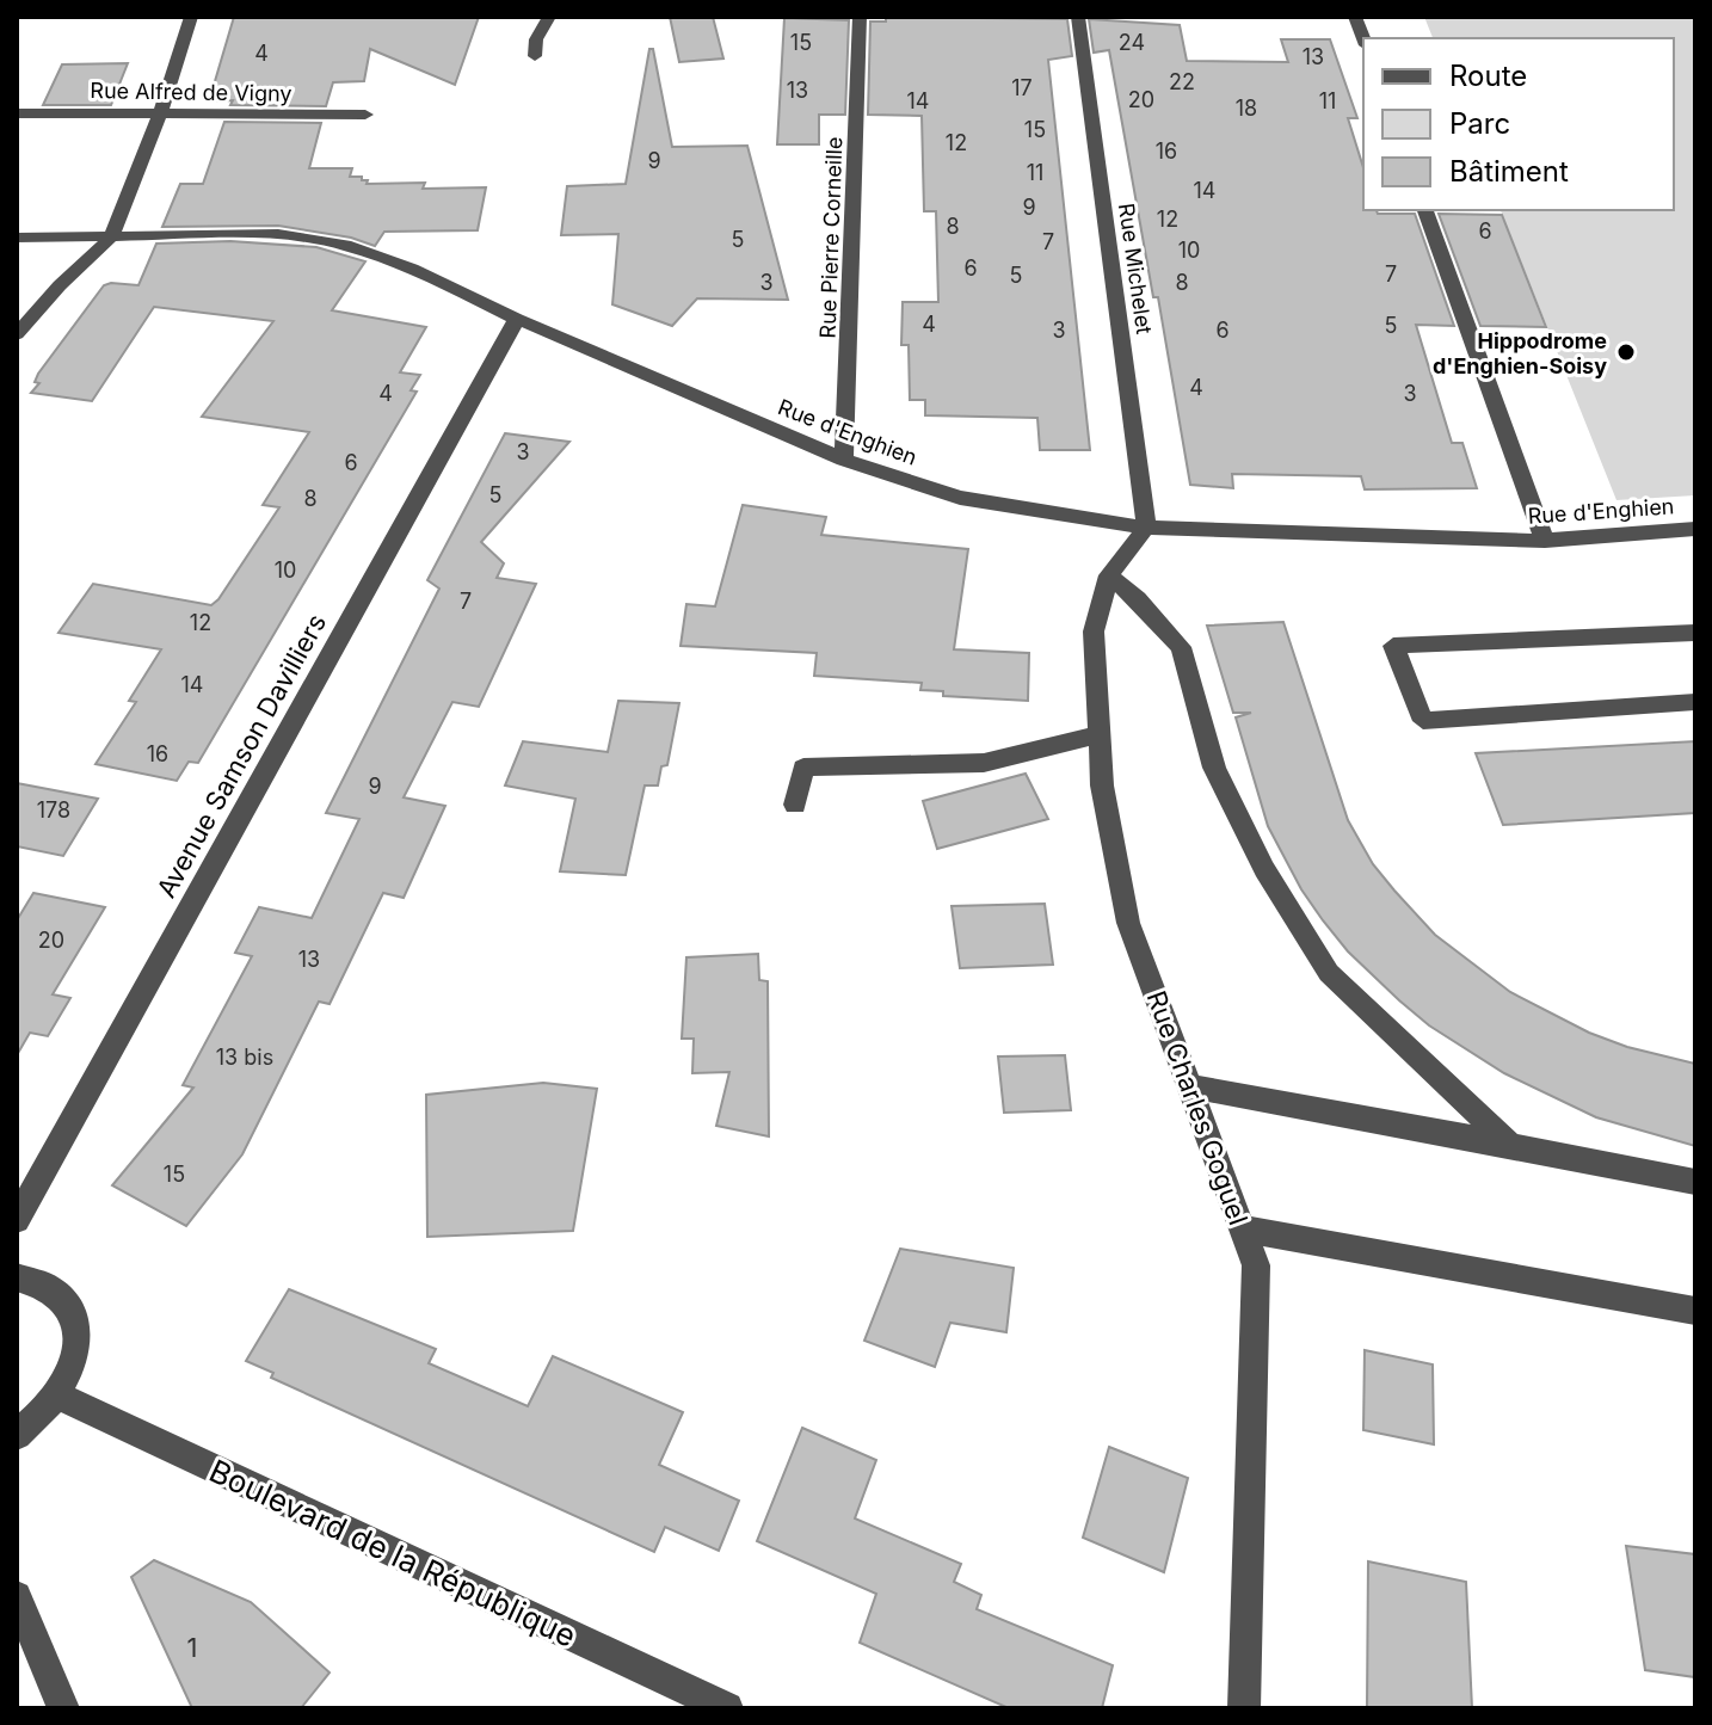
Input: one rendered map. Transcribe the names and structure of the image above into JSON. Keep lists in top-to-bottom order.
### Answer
{
  "streets": {
    "street": [
      "Rue Alfred de Vigny",
      "Rue Pierre Corneille",
      "Rue Michelet",
      "Rue d'Enghien",
      "Avenue Samson Davilliers",
      "Rue Charles Goguel",
      "Boulevard de la République"
    ]
  },
  "crossings": [
    ["Rue Pierre Corneille", "Rue d'Enghien"],
    ["Rue Michelet", "Rue d'Enghien"],
    ["Rue Michelet", "Rue Charles Goguel"],
    ["Rue d'Enghien", "Avenue Samson Davilliers"],
    ["Rue d'Enghien", "Rue Charles Goguel"]
  ],
  "places": ["Hippodrome d'Enghien-Soisy"],
  "house_numbers": [
    "15",
    "24",
    "4",
    "13",
    "22",
    "17",
    "13",
    "20",
    "14",
    "11",
    "18",
    "15",
    "12",
    "16",
    "9",
    "11",
    "14",
    "9",
    "12",
    "8",
    "6",
    "5",
    "7",
    "10",
    "6",
    "7",
    "5",
    "3",
    "8",
    "4",
    "5",
    "3",
    "6",
    "4",
    "4",
    "3",
    "3",
    "6",
    "5",
    "8",
    "10",
    "7",
    "12",
    "14",
    "16",
    "9",
    "178",
    "20",
    "13",
    "13 bis",
    "15",
    "1"
  ],
  "legend": ["Route", "Parc", "Bâtiment"]
}
